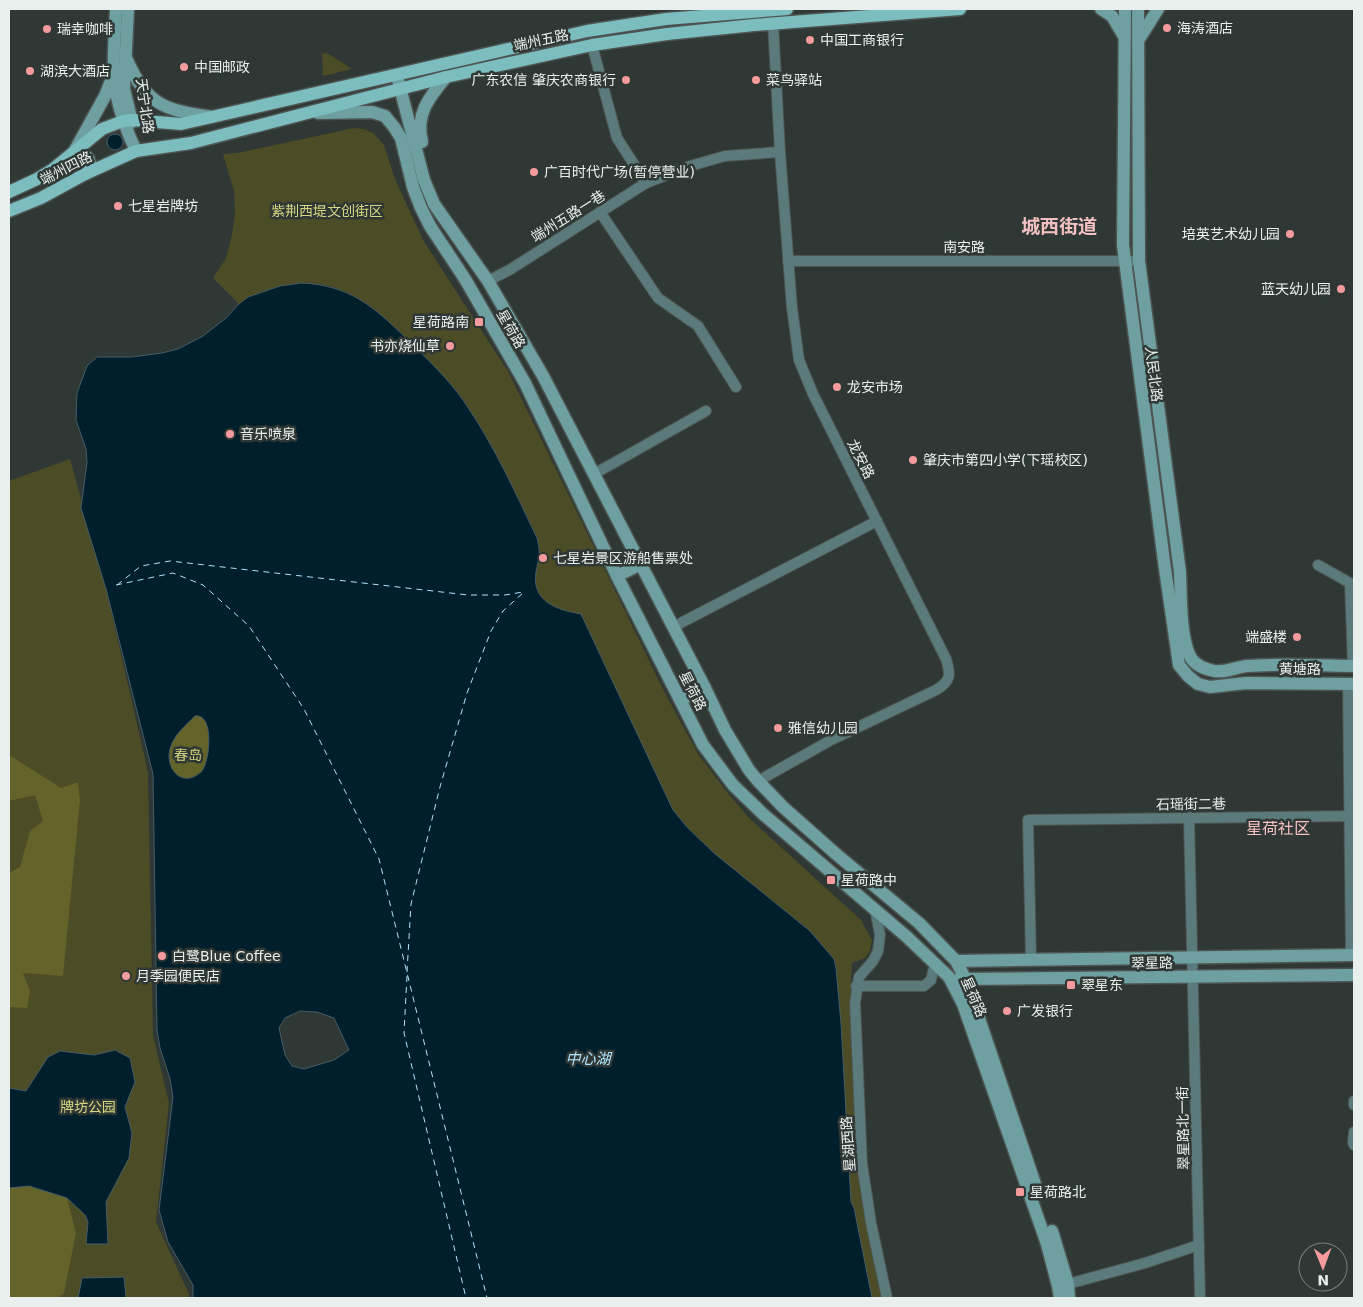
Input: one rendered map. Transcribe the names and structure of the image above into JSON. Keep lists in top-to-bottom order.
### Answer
{
  "streets": {
    "main road": ["端州五路", "端州四路"],
    "street": [
      "天宁北路",
      "端州五路一巷",
      "南安路",
      "星荷路",
      "人民北路",
      "龙安路",
      "黄塘路",
      "石瑶街二巷",
      "翠星路",
      "翠星路北一街",
      "星湖西路"
    ]
  },
  "crossings": [
    ["端州五路", "天宁北路"],
    ["端州五路", "端州四路"],
    ["端州五路", "星荷路"],
    ["端州五路", "龙安路"],
    ["天宁北路", "端州四路"],
    ["端州五路一巷", "星荷路"],
    ["端州五路一巷", "龙安路"],
    ["南安路", "人民北路"],
    ["南安路", "龙安路"],
    ["星荷路", "龙安路"],
    ["星荷路", "翠星路"],
    ["人民北路", "黄塘路"],
    ["石瑶街二巷", "翠星路"],
    ["石瑶街二巷", "翠星路北一街"],
    ["翠星路", "翠星路北一街"]
  ],
  "districts": ["城西街道", "星荷社区"],
  "water": ["中心湖"],
  "parks": ["紫荆西堤文创街区", "春岛", "牌坊公园"],
  "places": {
    "other": [
      "海涛酒店",
      "瑞幸咖啡",
      "中国工商银行",
      "中国邮政",
      "湖滨大酒店",
      "广东农信 肇庆农商银行",
      "菜鸟驿站",
      "广百时代广场(暂停营业)",
      "七星岩牌坊",
      "培英艺术幼儿园",
      "蓝天幼儿园",
      "书亦烧仙草",
      "龙安市场",
      "音乐喷泉",
      "肇庆市第四小学(下瑶校区)",
      "七星岩景区游船售票处",
      "端盛楼",
      "雅信幼儿园",
      "白鹭Blue Coffee",
      "月季园便民店",
      "广发银行"
    ],
    "transit": [
      "星荷路南",
      "星荷路中",
      "翠星东",
      "星荷路北"
    ]
  },
  "north": "bottom"
}
